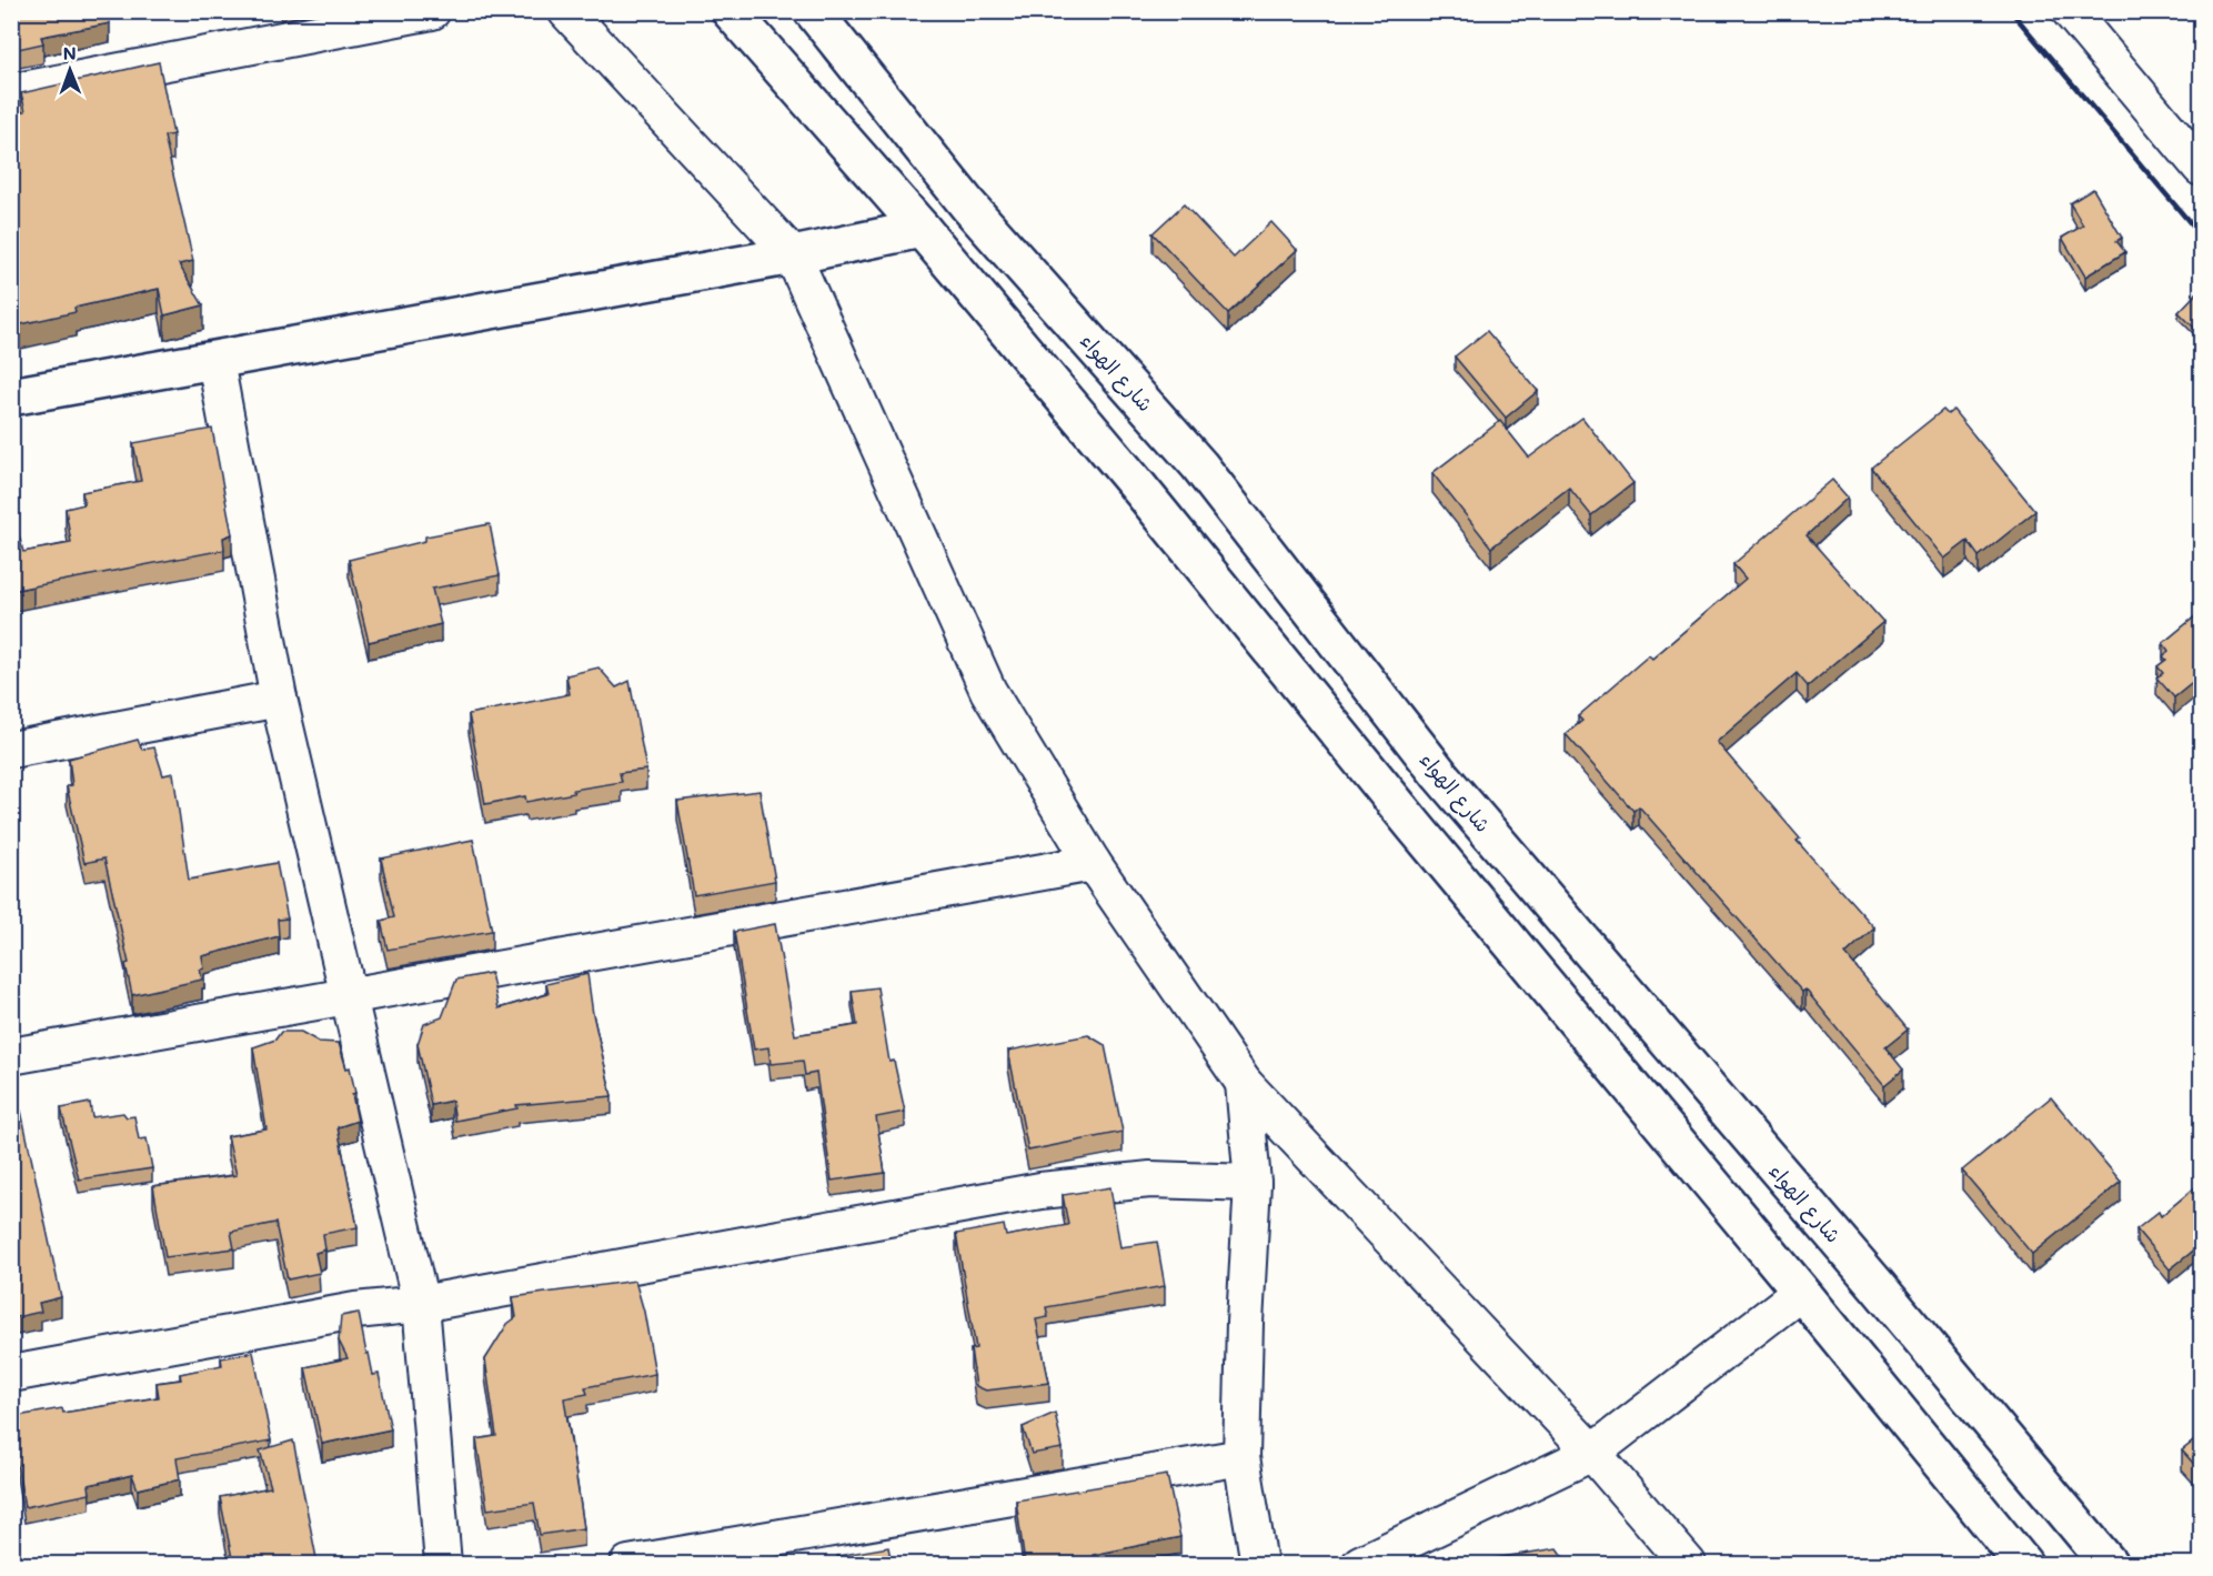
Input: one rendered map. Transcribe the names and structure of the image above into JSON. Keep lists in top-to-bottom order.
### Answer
{
  "streets": {
    "main road": ["شارع الهواء"]
  },
  "north": "top"
}
